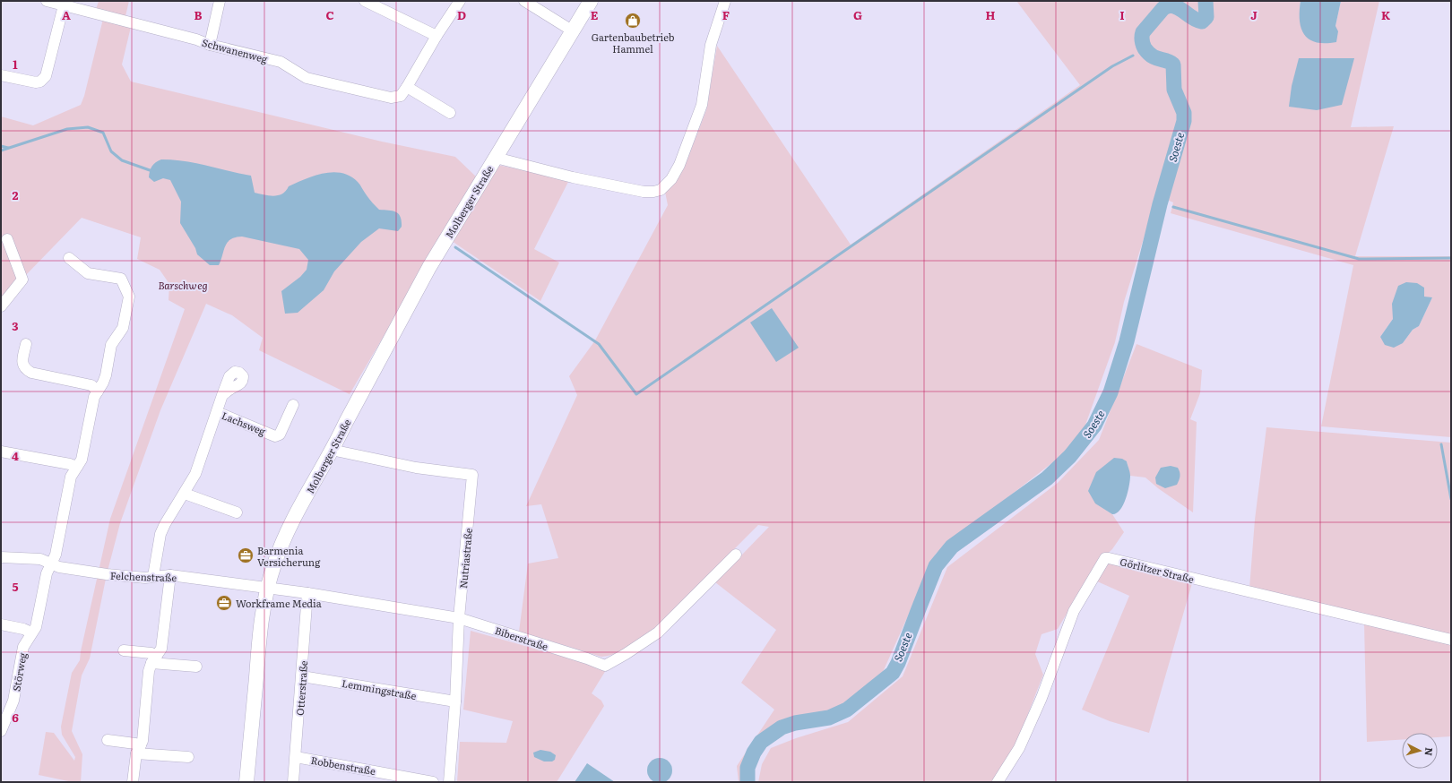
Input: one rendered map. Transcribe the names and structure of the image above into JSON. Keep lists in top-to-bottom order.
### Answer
{
  "streets": {
    "main road": ["Molberger Straße"],
    "street": [
      "Schwanenweg",
      "Lachsweg",
      "Nutriastraße",
      "Görlitzer Straße",
      "Felchenstraße",
      "Biberstraße",
      "Störweg",
      "Otterstraße",
      "Lemmingstraße",
      "Robbenstraße"
    ]
  },
  "crossings": [
    ["Molberger Straße", "Nutriastraße"],
    ["Molberger Straße", "Felchenstraße"],
    ["Molberger Straße", "Biberstraße"],
    ["Lachsweg", "Felchenstraße"],
    ["Nutriastraße", "Biberstraße"],
    ["Nutriastraße", "Lemmingstraße"],
    ["Felchenstraße", "Biberstraße"],
    ["Felchenstraße", "Störweg"],
    ["Biberstraße", "Otterstraße"],
    ["Otterstraße", "Lemmingstraße"],
    ["Otterstraße", "Robbenstraße"]
  ],
  "water": ["Soeste"],
  "parks": ["Barschweg"],
  "places": {
    "shop": ["Gartenbaubetrieb Hammel"],
    "office": ["Barmenia Versicherung", "Workframe Media"]
  },
  "north": "right",
  "grid": {
    "columns": [
      "A",
      "B",
      "C",
      "D",
      "E",
      "F",
      "G",
      "H",
      "I",
      "J",
      "K"
    ],
    "rows": [
      "1",
      "2",
      "3",
      "4",
      "5",
      "6"
    ]
  }
}
